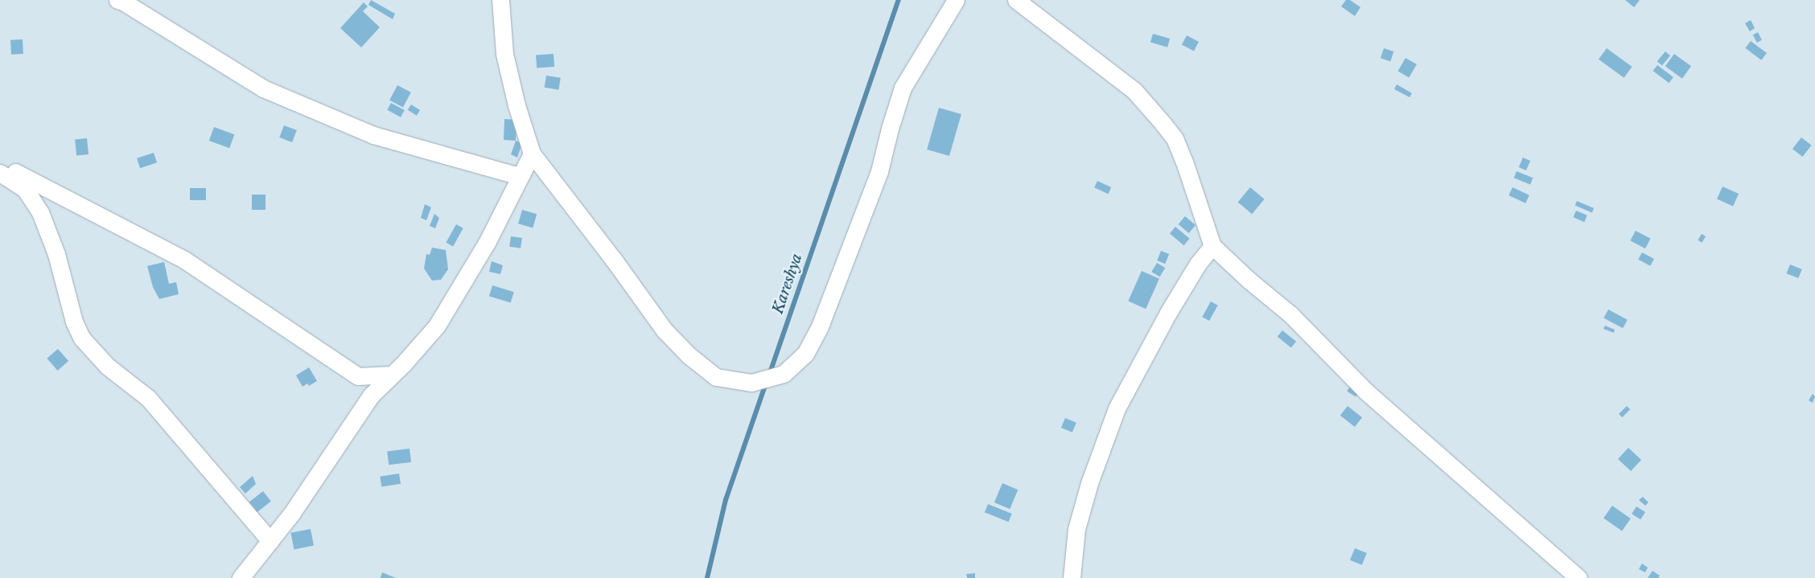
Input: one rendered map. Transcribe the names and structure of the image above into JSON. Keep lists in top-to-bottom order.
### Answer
{
  "water": ["Kareshya"]
}
